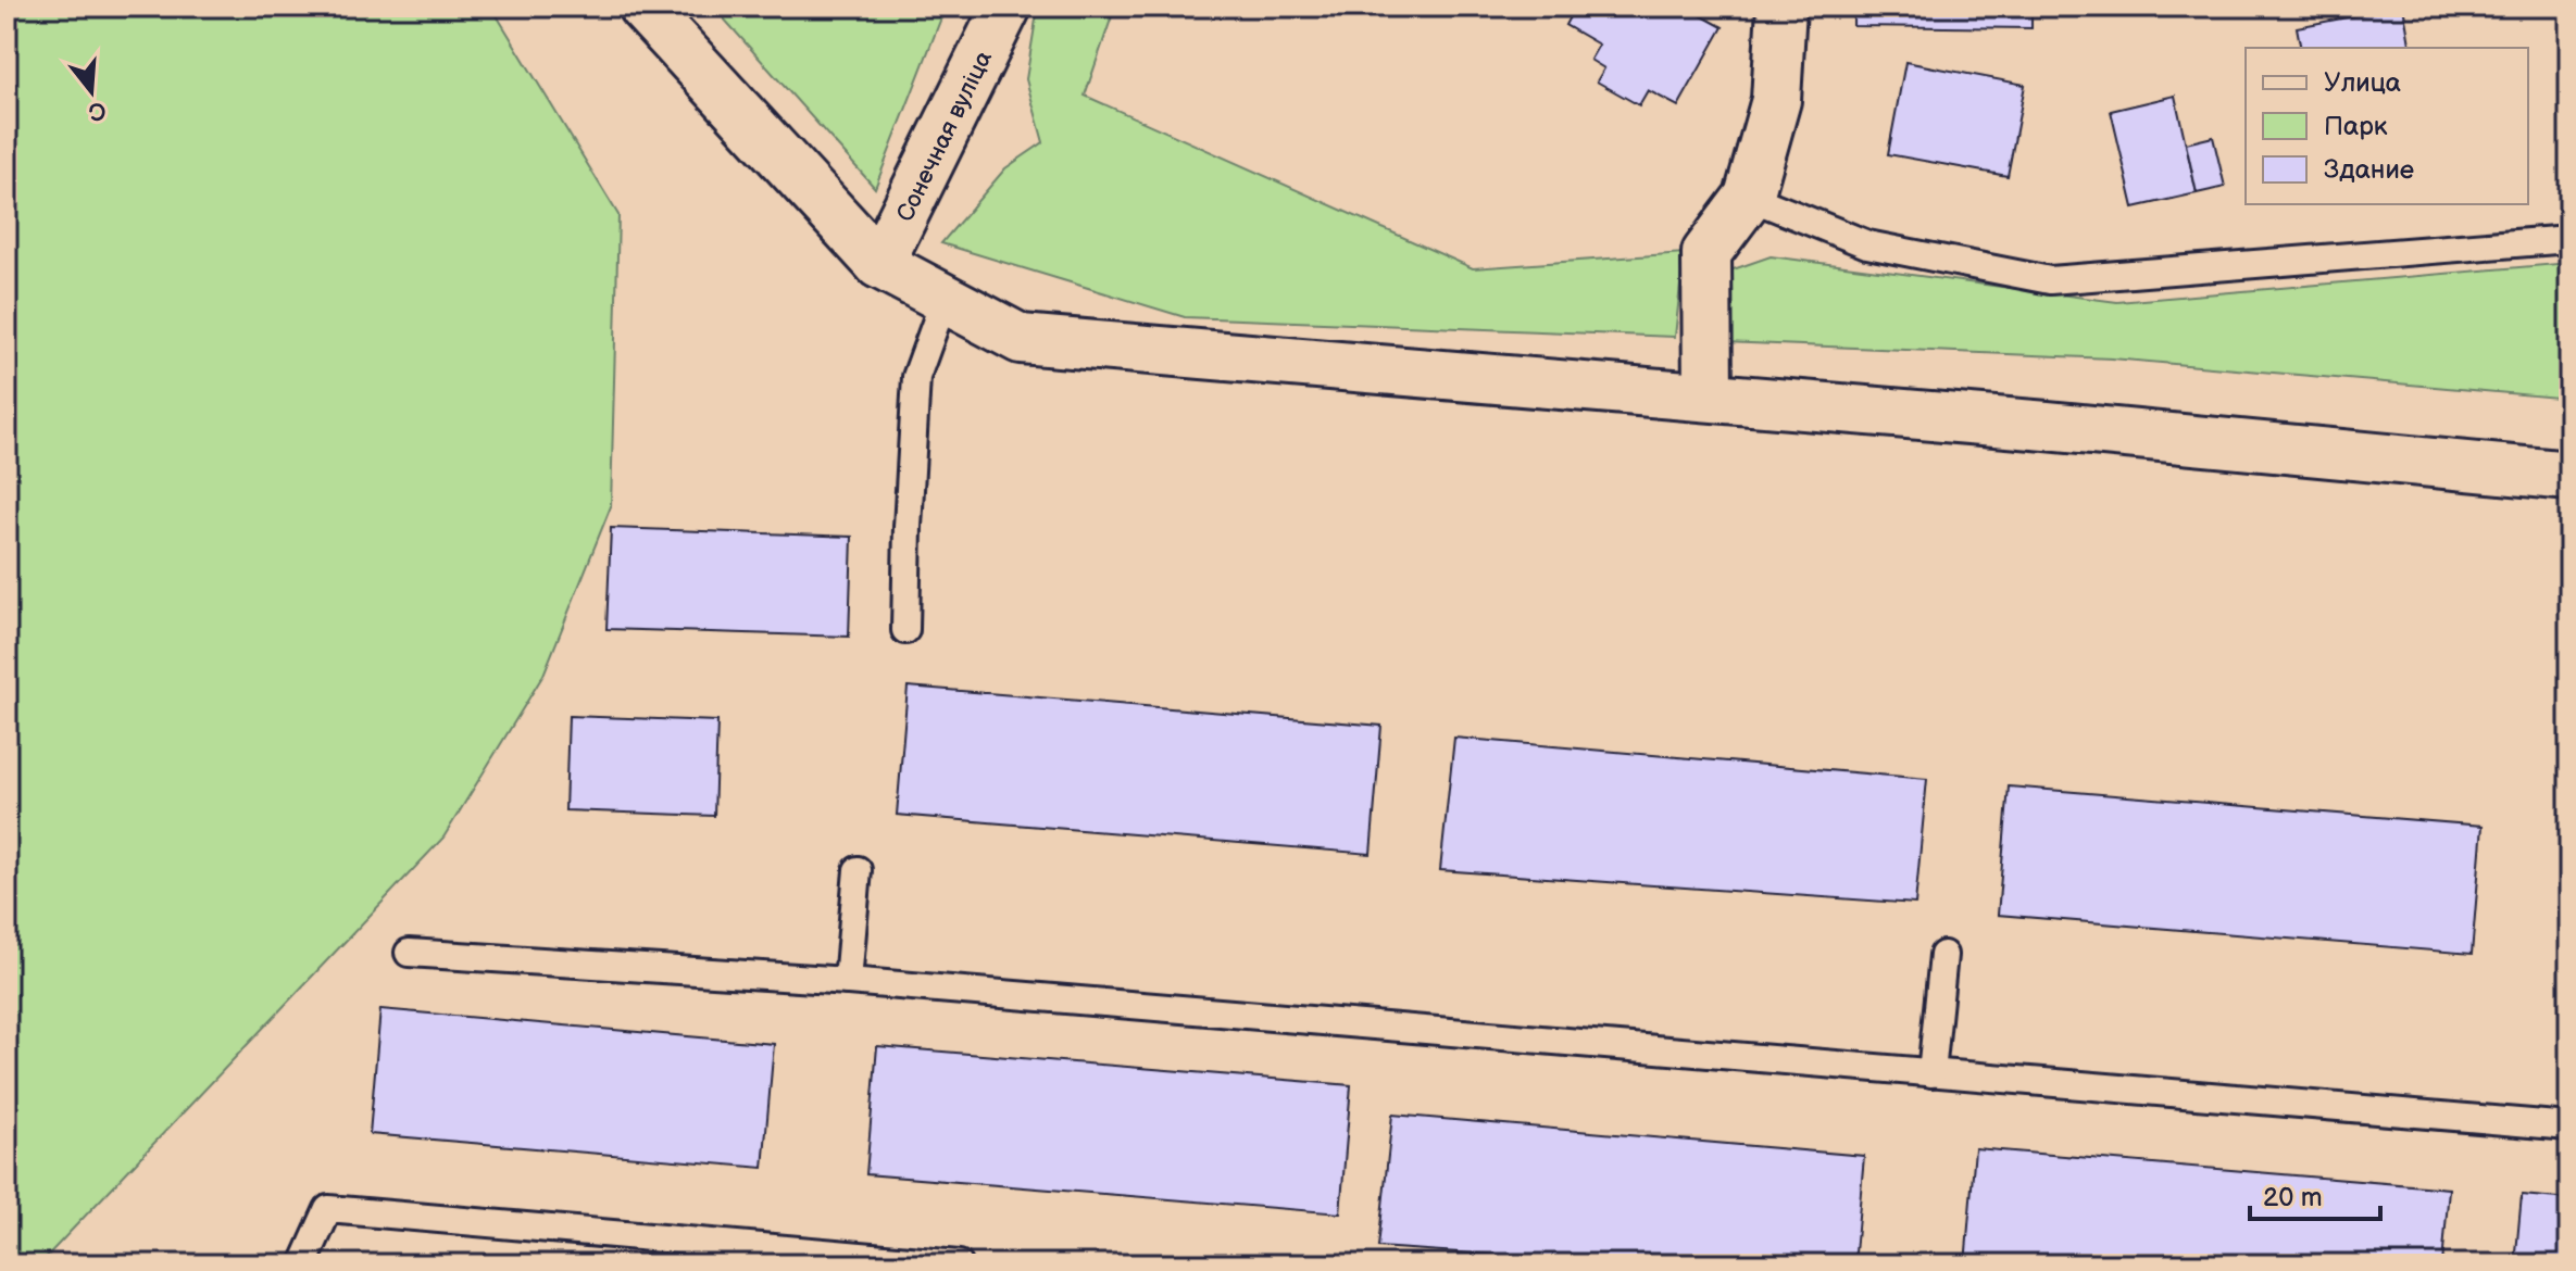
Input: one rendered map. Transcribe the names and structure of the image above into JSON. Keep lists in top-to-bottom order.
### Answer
{
  "streets": {
    "main road": ["Сонечная вуліца"]
  },
  "legend": ["Улица", "Парк", "Здание"],
  "scale_bar": "20 m",
  "north": "bottom"
}
